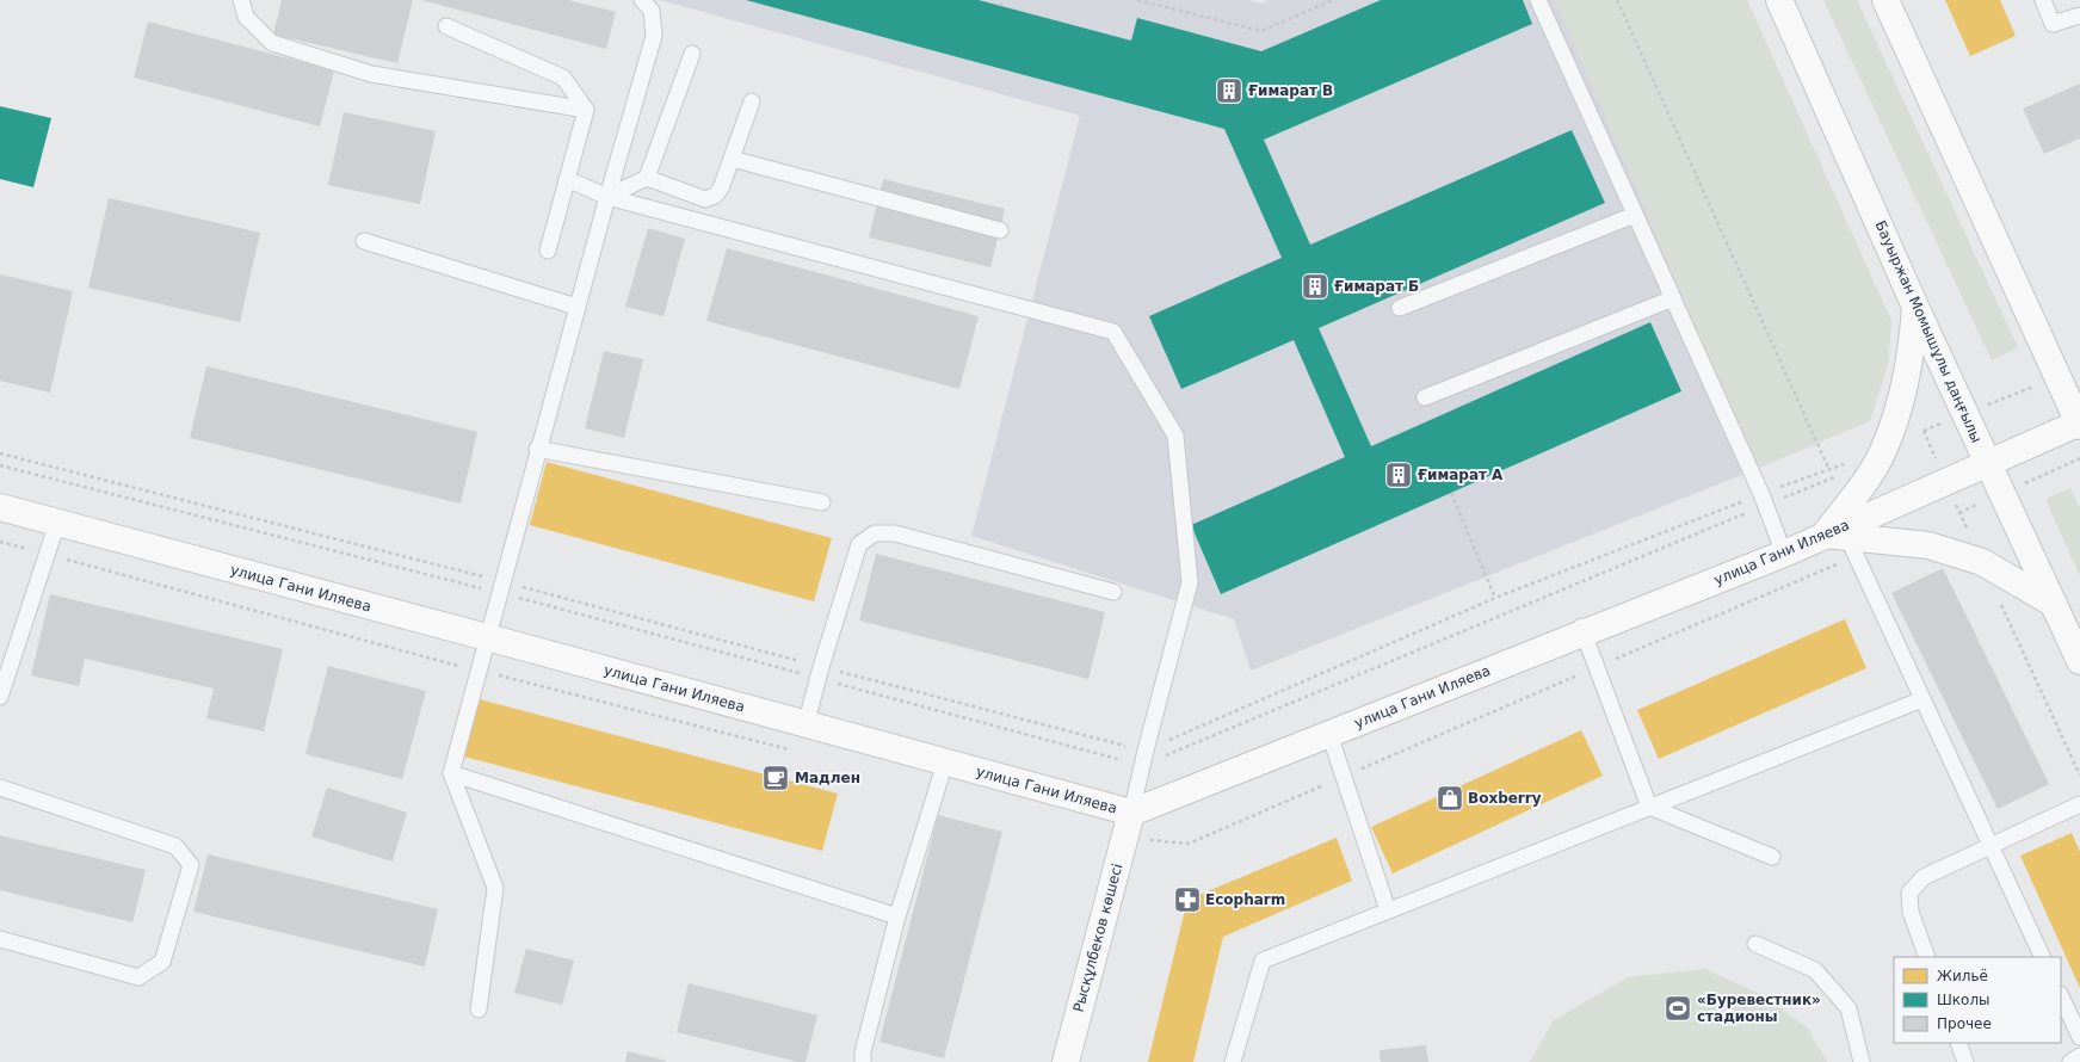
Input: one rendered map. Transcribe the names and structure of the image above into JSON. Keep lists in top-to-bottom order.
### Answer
{
  "streets": {
    "street": ["Бауыржан Момышұлы даңғылы", "улица Гани Иляева", "Рысқұлбеков көшесі"]
  },
  "crossings": [
    ["Бауыржан Момышұлы даңғылы", "улица Гани Иляева"],
    ["улица Гани Иляева", "Рысқұлбеков көшесі"]
  ],
  "places": {
    "building": ["Ғимарат В", "Ғимарат Б", "Ғимарат А"],
    "cafe": ["Мадлен"],
    "shop": ["Boxberry"],
    "pharmacy": ["Ecopharm"],
    "sports": ["«Буревестник» стадионы"]
  },
  "legend": ["Жильё", "Школы", "Прочее"]
}
